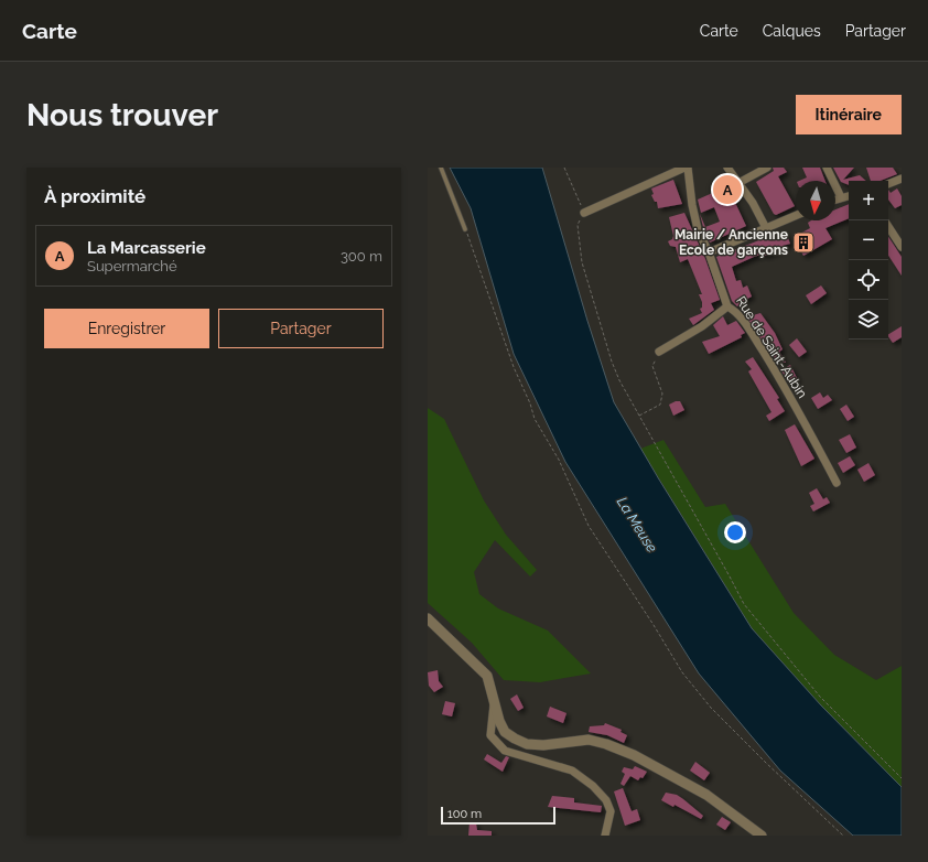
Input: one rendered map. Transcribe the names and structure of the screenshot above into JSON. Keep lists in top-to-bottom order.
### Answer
{
  "streets": {
    "street": ["Rue de Saint-Aubin"]
  },
  "water": ["La Meuse"],
  "places": {
    "building": ["Mairie / Ancienne Ecole de garçons"]
  },
  "scale_bar": "100 m",
  "north": "bottom",
  "page": {
    "header": "Carte",
    "nav": ["Carte", "Calques", "Partager"],
    "buttons": [
      "Itinéraire",
      ["Enregistrer", "Partager"]
    ],
    "title": "Nous trouver",
    "heading": "À proximité",
    "pins": "A",
    "map_buttons": ["+", "−"],
    "list": [
      {
        "mark": "A",
        "name": "La Marcasserie",
        "note": "Supermarché",
        "value": "300 m"
      }
    ],
    "scale": "100 m"
  }
}
